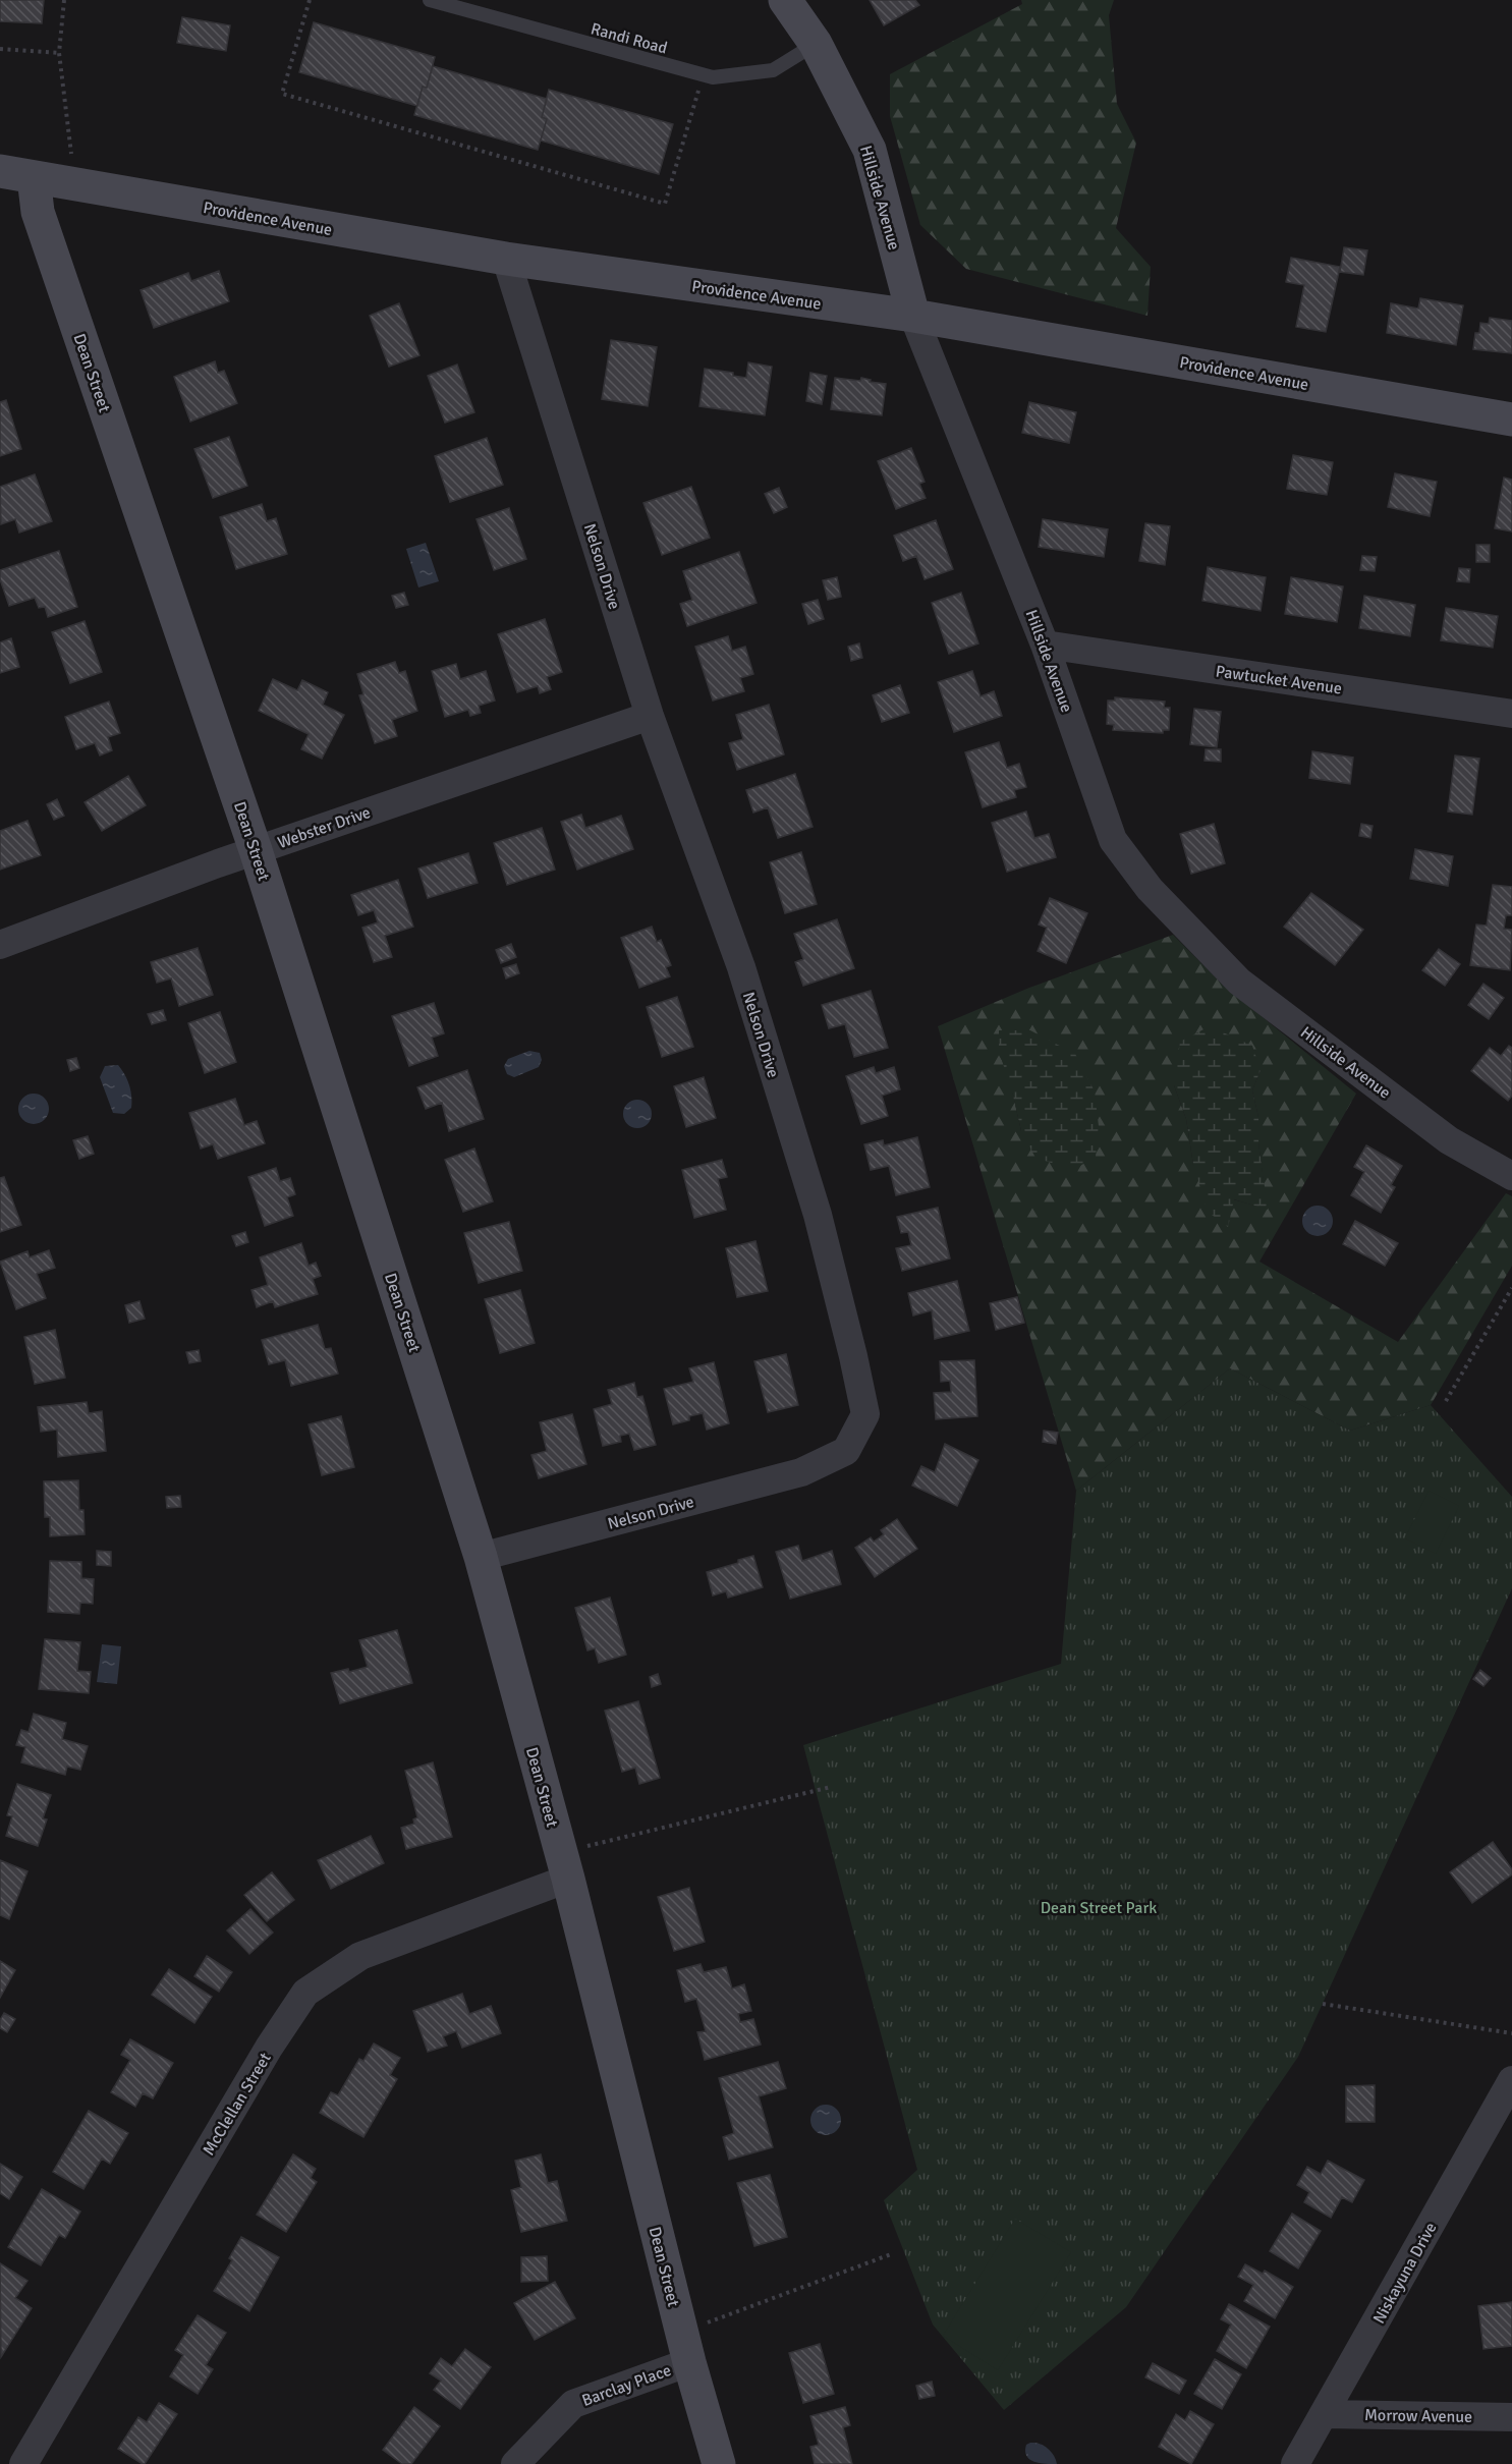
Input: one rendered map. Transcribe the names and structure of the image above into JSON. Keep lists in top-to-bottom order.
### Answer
{
  "streets": {
    "street": [
      "Hillside Avenue",
      "Providence Avenue",
      "Dean Street",
      "Nelson Drive",
      "Pawtucket Avenue",
      "Webster Drive",
      "McClellan Street",
      "Niskayuna Drive",
      "Barclay Place",
      "Morrow Avenue"
    ],
    "lane": ["Randi Road"]
  },
  "crossings": [
    ["Randi Road", "Hillside Avenue"],
    ["Hillside Avenue", "Providence Avenue"],
    ["Hillside Avenue", "Pawtucket Avenue"],
    ["Providence Avenue", "Dean Street"],
    ["Providence Avenue", "Nelson Drive"],
    ["Dean Street", "Nelson Drive"],
    ["Dean Street", "Webster Drive"],
    ["Dean Street", "McClellan Street"],
    ["Dean Street", "Barclay Place"],
    ["Nelson Drive", "Webster Drive"],
    ["Niskayuna Drive", "Morrow Avenue"]
  ],
  "parks": ["Dean Street Park"]
}
